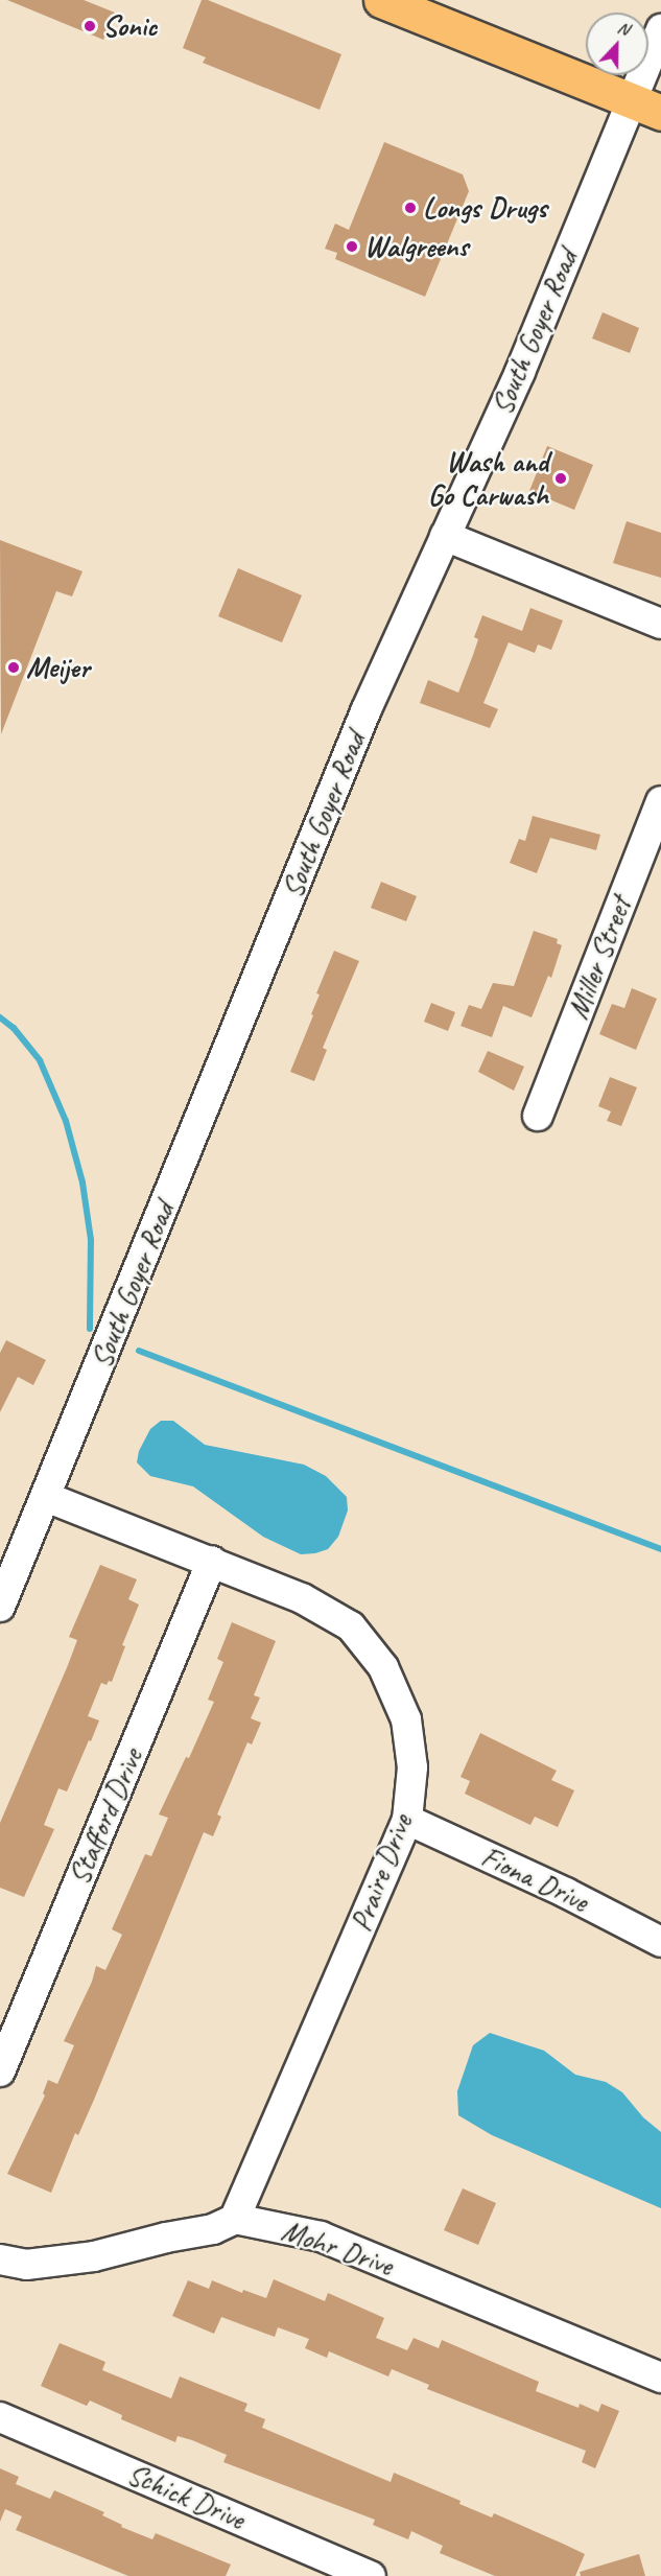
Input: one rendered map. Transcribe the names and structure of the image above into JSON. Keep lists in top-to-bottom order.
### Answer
{
  "streets": {
    "street": [
      "South Goyer Road",
      "Miller Street",
      "Stafford Drive",
      "Praire Drive",
      "Fiona Drive",
      "Mohr Drive",
      "Schick Drive"
    ]
  },
  "crossings": [
    ["South Goyer Road", "Praire Drive"],
    ["Stafford Drive", "Praire Drive"],
    ["Praire Drive", "Fiona Drive"],
    ["Praire Drive", "Mohr Drive"]
  ],
  "places": [
    "Sonic",
    "Longs Drugs",
    "Walgreens",
    "Wash and Go Carwash",
    "Meijer"
  ],
  "north": "top"
}
